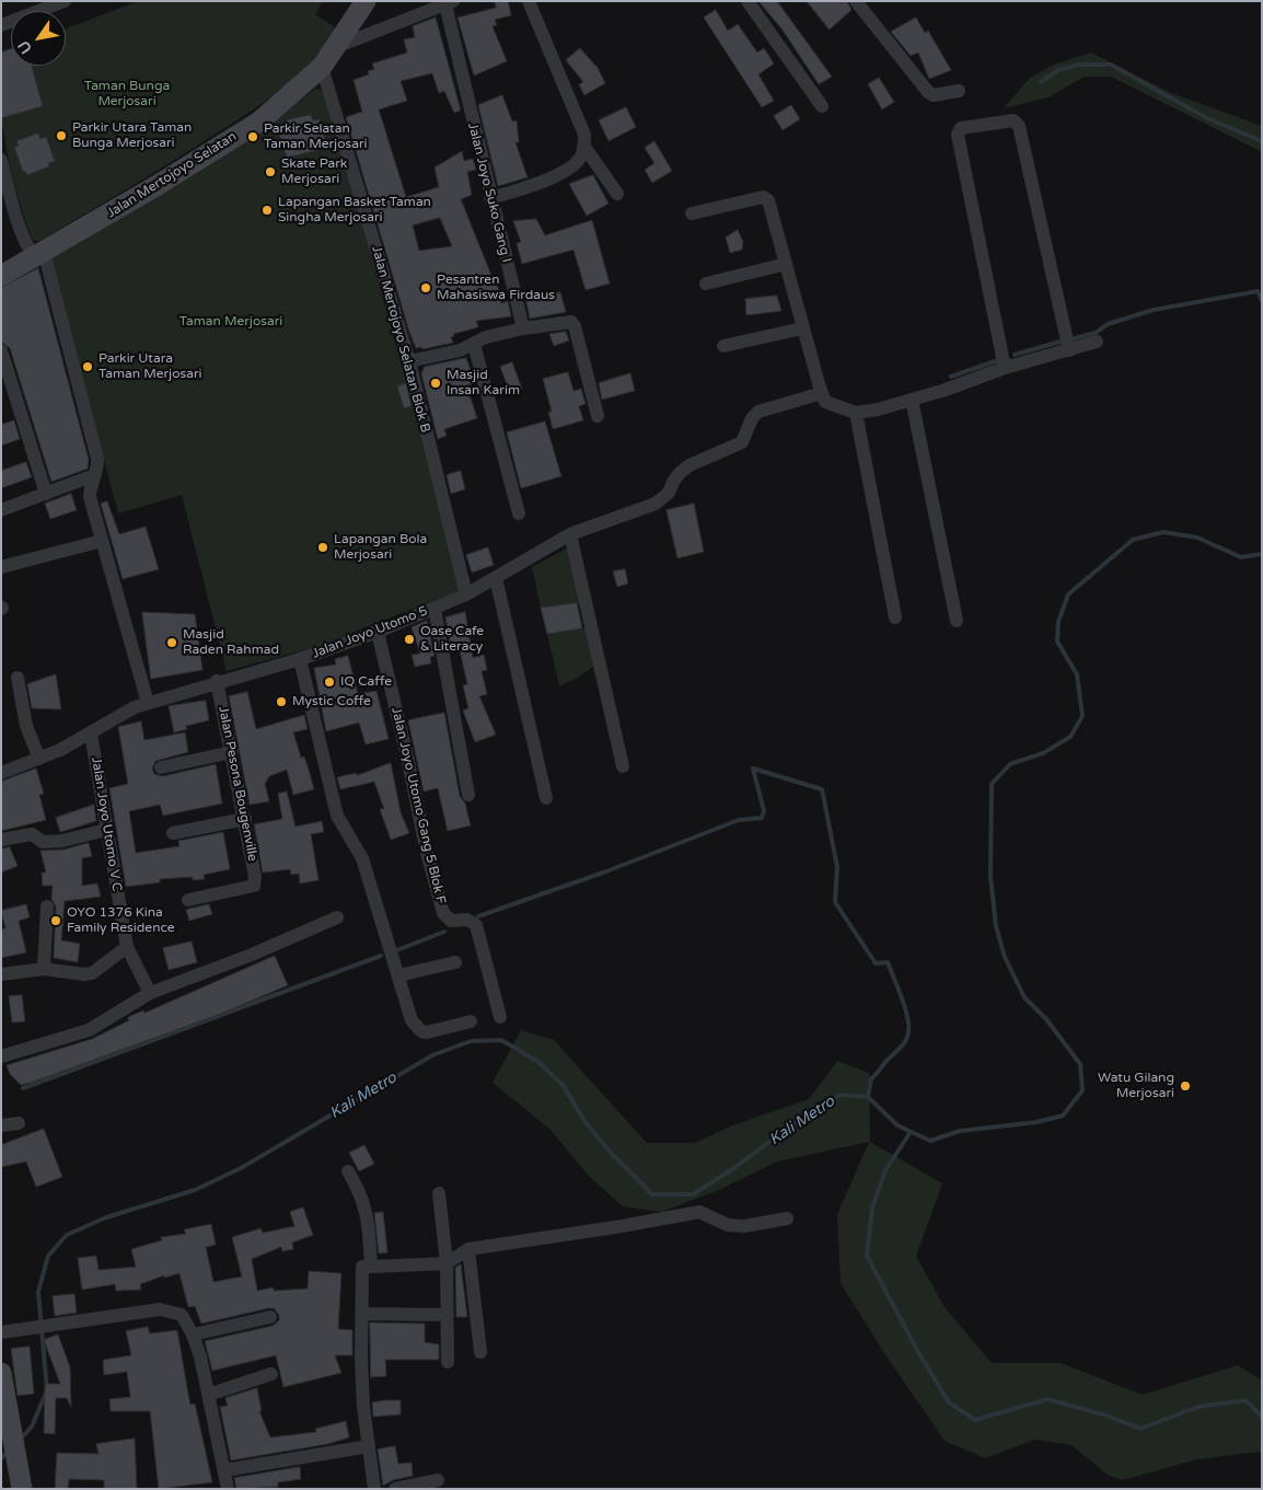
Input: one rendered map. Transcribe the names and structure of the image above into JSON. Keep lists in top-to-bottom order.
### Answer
{
  "streets": {
    "main road": ["Jalan Mertojoyo Selatan"],
    "street": [
      "Jalan Joyo Suko Gang I",
      "Jalan Mertojoyo Selatan Blok B",
      "Jalan Joyo Utomo 5",
      "Jalan Pesona Bougenville",
      "Jalan Joyo Utomo Gang 5 Blok F",
      "Jalan Joyo Utomo V C"
    ]
  },
  "crossings": [
    ["Jalan Mertojoyo Selatan", "Jalan Mertojoyo Selatan Blok B"],
    ["Jalan Mertojoyo Selatan Blok B", "Jalan Joyo Utomo 5"],
    ["Jalan Joyo Utomo 5", "Jalan Pesona Bougenville"],
    ["Jalan Joyo Utomo 5", "Jalan Joyo Utomo Gang 5 Blok F"],
    ["Jalan Joyo Utomo 5", "Jalan Joyo Utomo V C"]
  ],
  "water": ["Kali Metro"],
  "parks": ["Taman Bunga Merjosari", "Taman Merjosari"],
  "places": [
    "Parkir Utara Taman Bunga Merjosari",
    "Parkir Selatan Taman Merjosari",
    "Skate Park Merjosari",
    "Lapangan Basket Taman Singha Merjosari",
    "Pesantren Mahasiswa Firdaus",
    "Parkir Utara Taman Merjosari",
    "Masjid Insan Karim",
    "Lapangan Bola Merjosari",
    "Oase Cafe & Literacy",
    "Masjid Raden Rahmad",
    "IQ Caffe",
    "Mystic Coffe",
    "OYO 1376 Kina Family Residence",
    "Watu Gilang Merjosari"
  ],
  "north": "bottom left"
}
